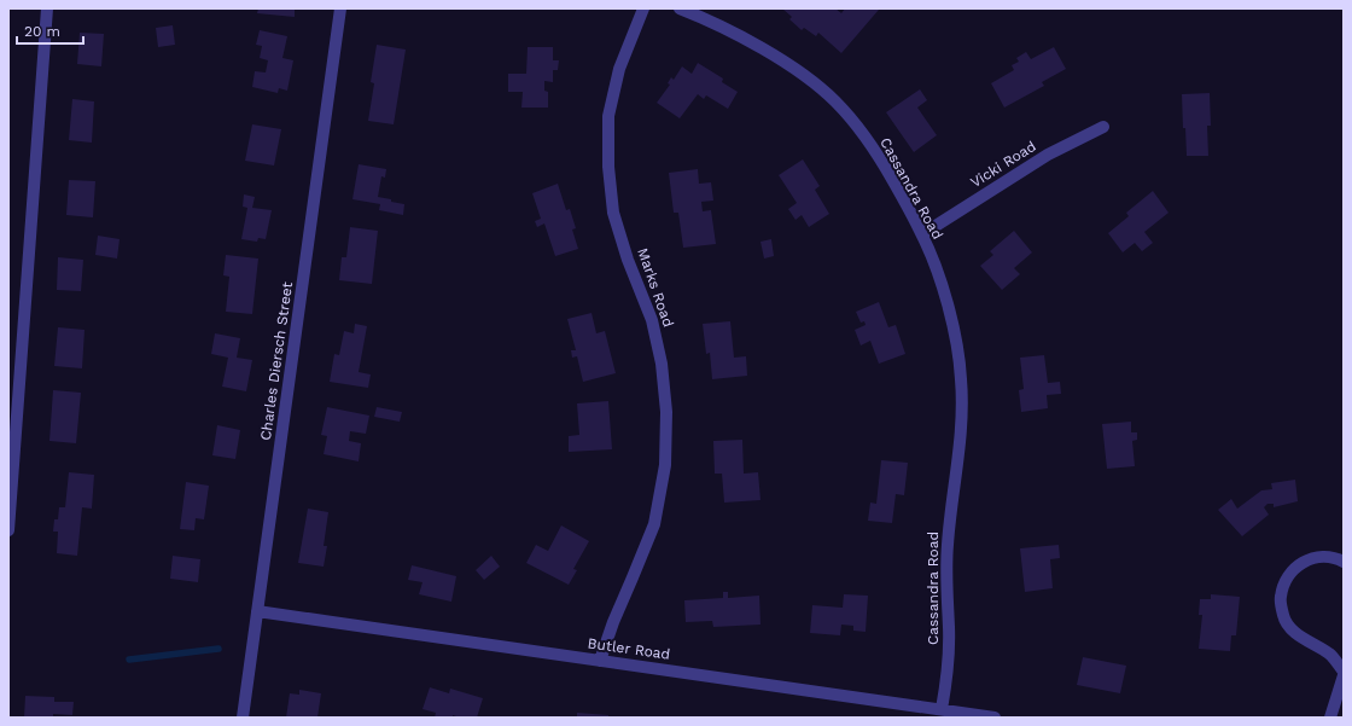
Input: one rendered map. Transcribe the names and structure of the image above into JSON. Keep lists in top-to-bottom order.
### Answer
{
  "streets": {
    "street": [
      "Vicki Road",
      "Cassandra Road",
      "Marks Road",
      "Charles Diersch Street",
      "Butler Road"
    ]
  },
  "crossings": [
    ["Vicki Road", "Cassandra Road"],
    ["Cassandra Road", "Butler Road"],
    ["Marks Road", "Butler Road"],
    ["Charles Diersch Street", "Butler Road"]
  ],
  "scale_bar": "20 m"
}
